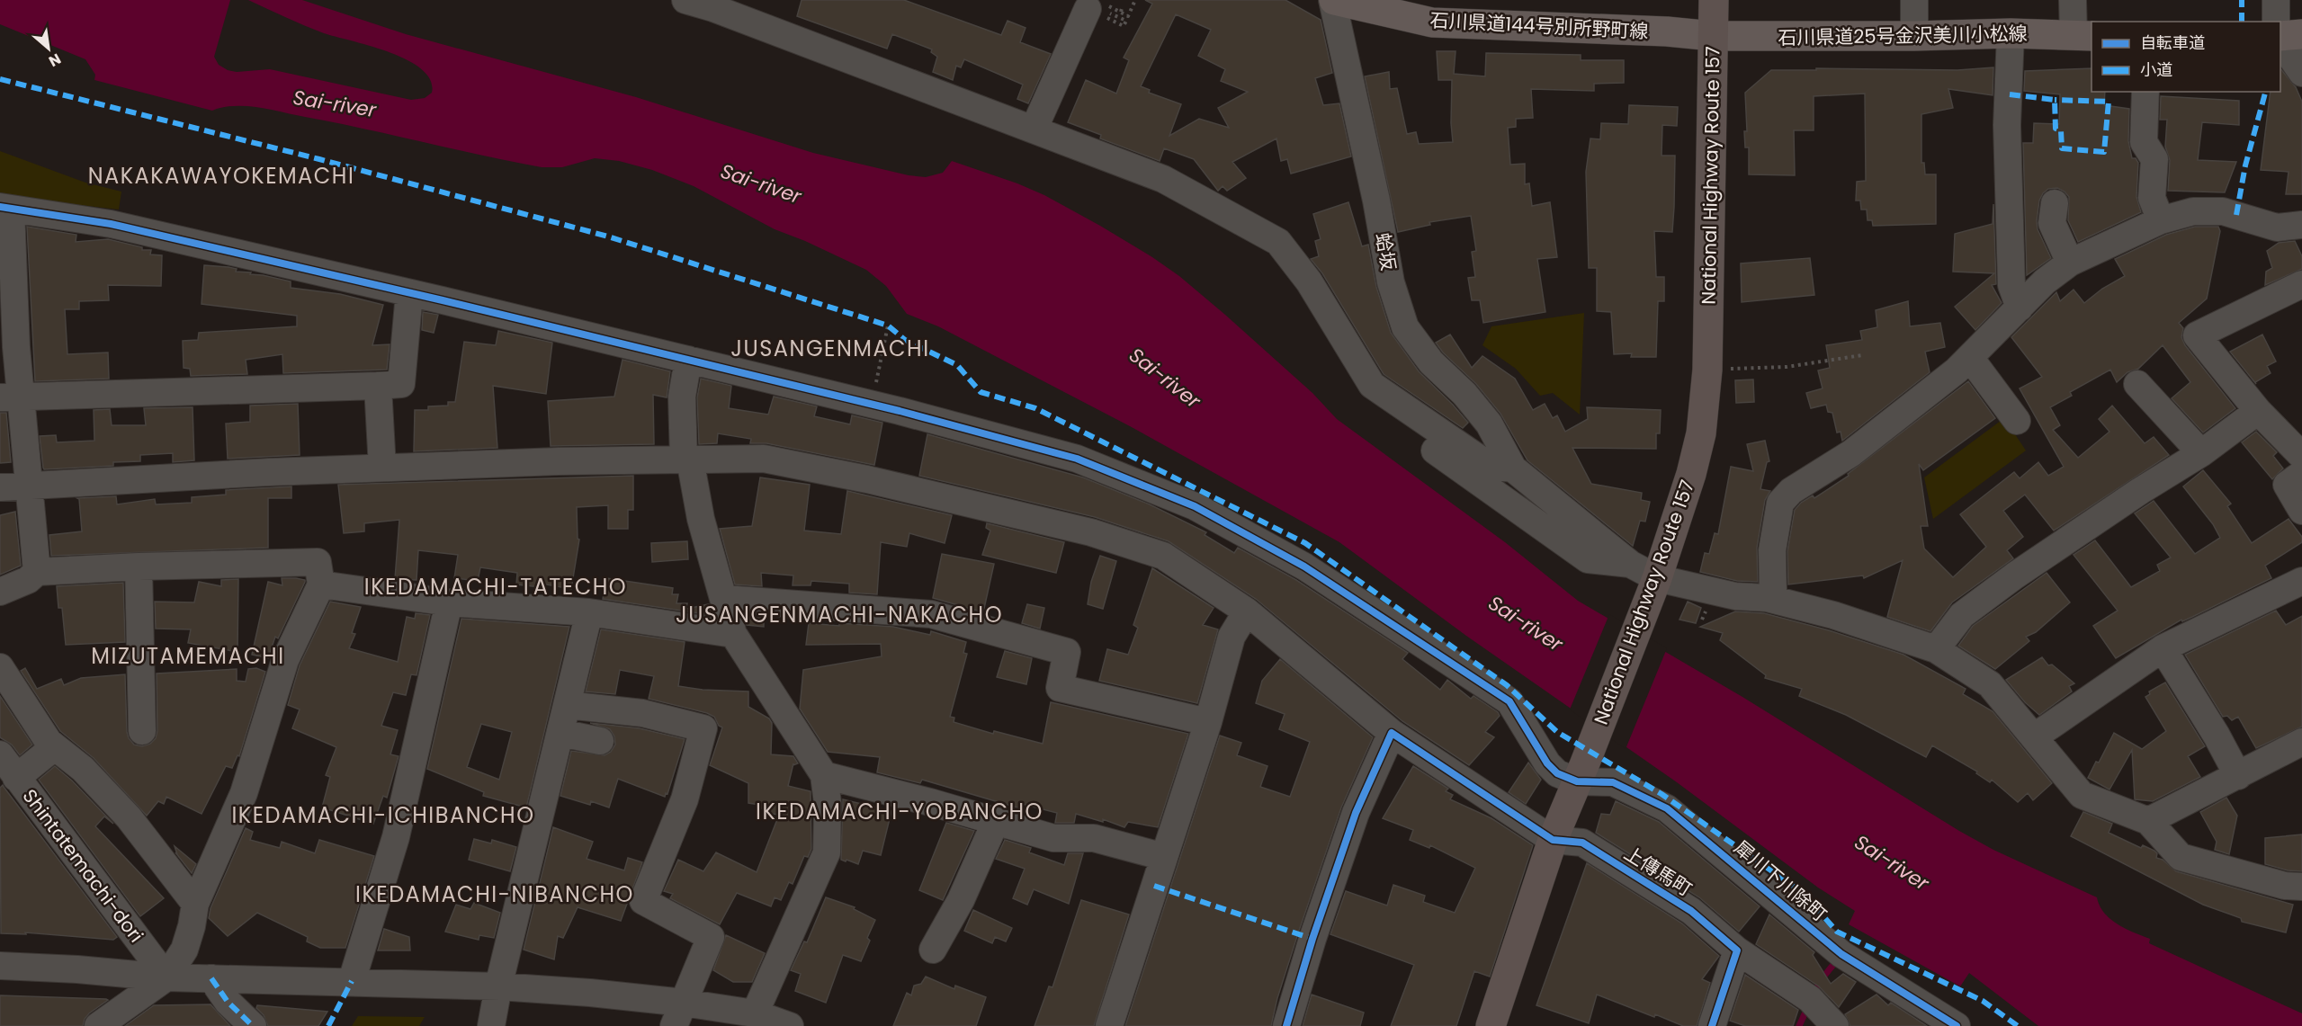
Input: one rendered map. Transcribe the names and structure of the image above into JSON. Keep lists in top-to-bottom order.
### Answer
{
  "streets": {
    "highway": ["National Highway Route 157"],
    "main road": ["石川県道144号別所野町線", "石川県道25号金沢美川小松線"],
    "street": [
      "蛤坂",
      "Shintatemachi-dori",
      "上傳馬町",
      "犀川下川除町"
    ]
  },
  "crossings": [
    ["石川県道144号別所野町線", "石川県道25号金沢美川小松線"],
    ["石川県道144号別所野町線", "National Highway Route 157"],
    ["石川県道144号別所野町線", "蛤坂"],
    ["石川県道25号金沢美川小松線", "National Highway Route 157"],
    ["National Highway Route 157", "上傳馬町"],
    ["National Highway Route 157", "犀川下川除町"]
  ],
  "districts": [
    "NAKAKAWAYOKEMACHI",
    "JUSANGENMACHI",
    "IKEDAMACHI-TATECHO",
    "JUSANGENMACHI-NAKACHO",
    "MIZUTAMEMACHI",
    "IKEDAMACHI-YOBANCHO",
    "IKEDAMACHI-ICHIBANCHO",
    "IKEDAMACHI-NIBANCHO"
  ],
  "water": ["Sai-river"],
  "legend": ["自転車道", "小道"],
  "north": "bottom right"
}
